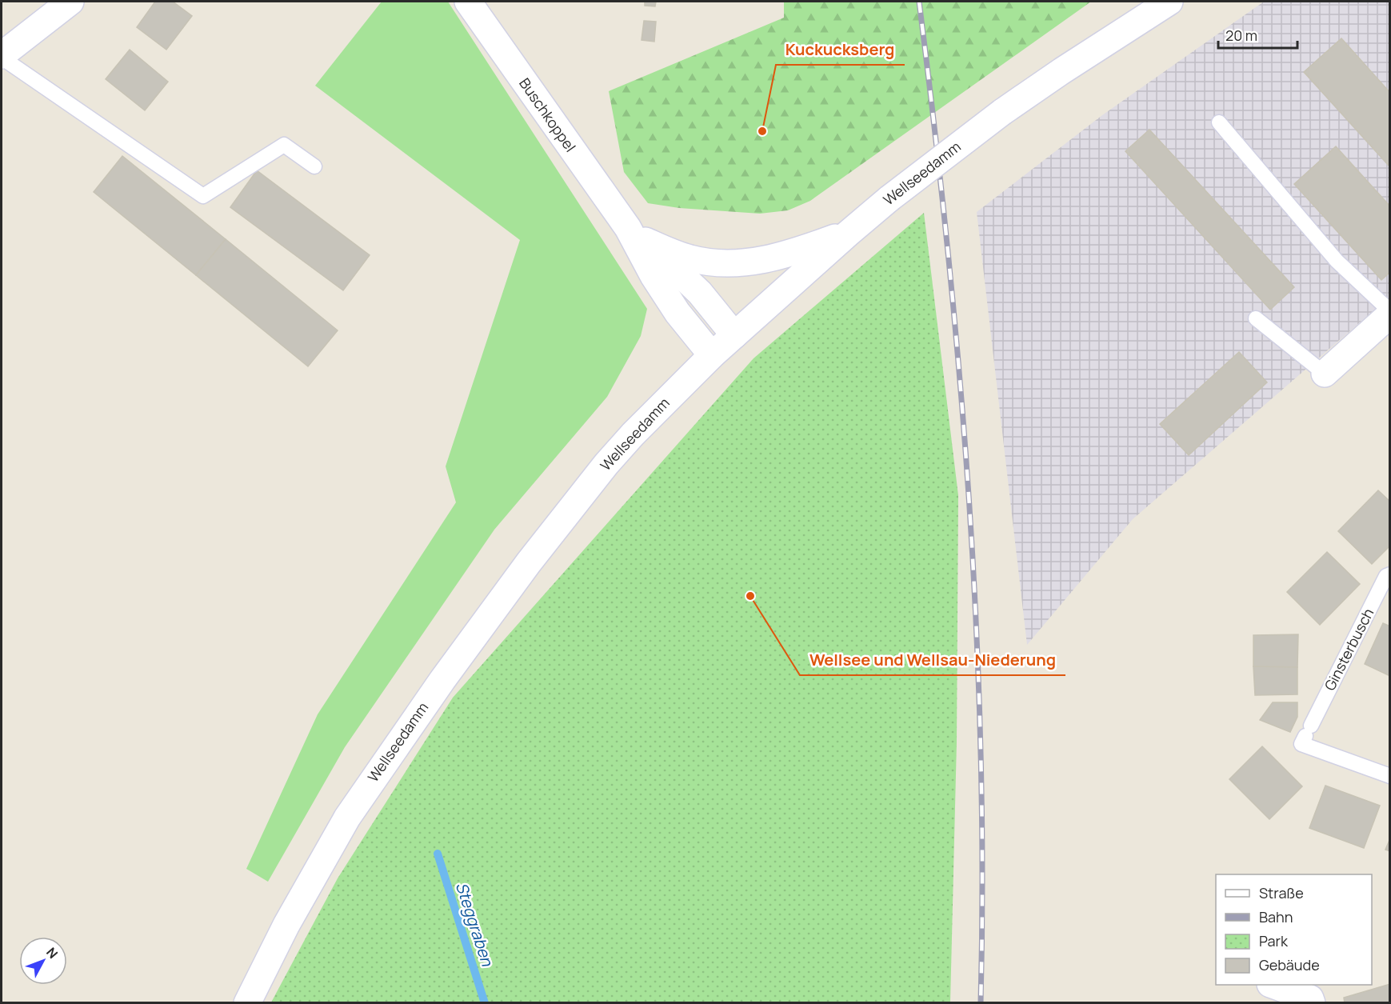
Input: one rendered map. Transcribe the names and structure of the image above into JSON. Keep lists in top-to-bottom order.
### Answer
{
  "streets": {
    "main road": ["Buschkoppel", "Wellseedamm"],
    "lane": ["Ginsterbusch"]
  },
  "crossings": [
    ["Buschkoppel", "Wellseedamm"]
  ],
  "water": ["Steggraben"],
  "places": ["Kuckucksberg", "Wellsee und Wellsau-Niederung"],
  "legend": [
    "Straße",
    "Bahn",
    "Park",
    "Gebäude"
  ],
  "scale_bar": "20 m",
  "north": "top right"
}
